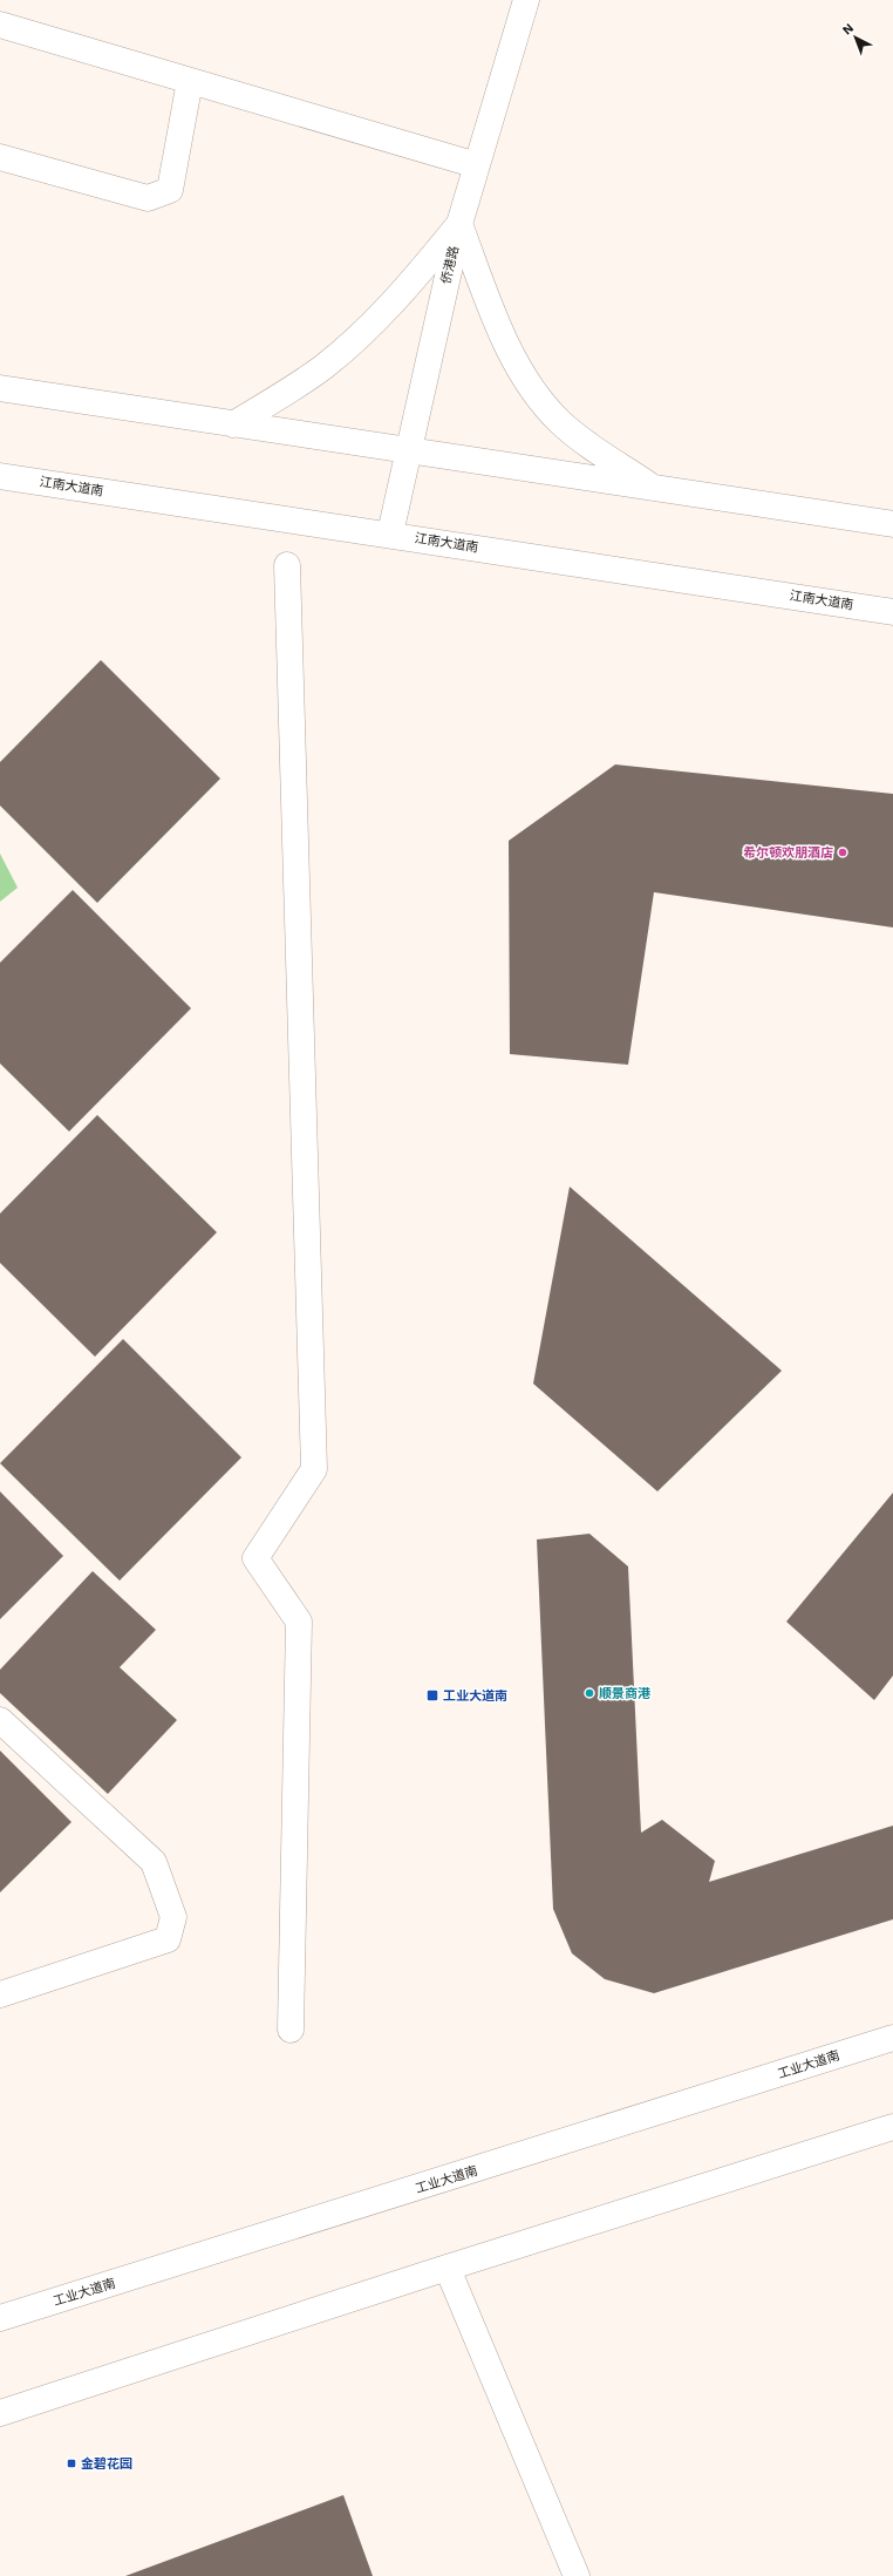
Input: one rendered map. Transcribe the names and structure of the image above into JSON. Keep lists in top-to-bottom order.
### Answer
{
  "streets": {
    "main road": ["侨港路", "江南大道南", "工业大道南"]
  },
  "crossings": [
    ["侨港路", "江南大道南"]
  ],
  "places": {
    "other": ["希尔顿欢朋酒店", "顺景商港"],
    "transit": ["工业大道南", "金碧花园"]
  },
  "north": "top left"
}
